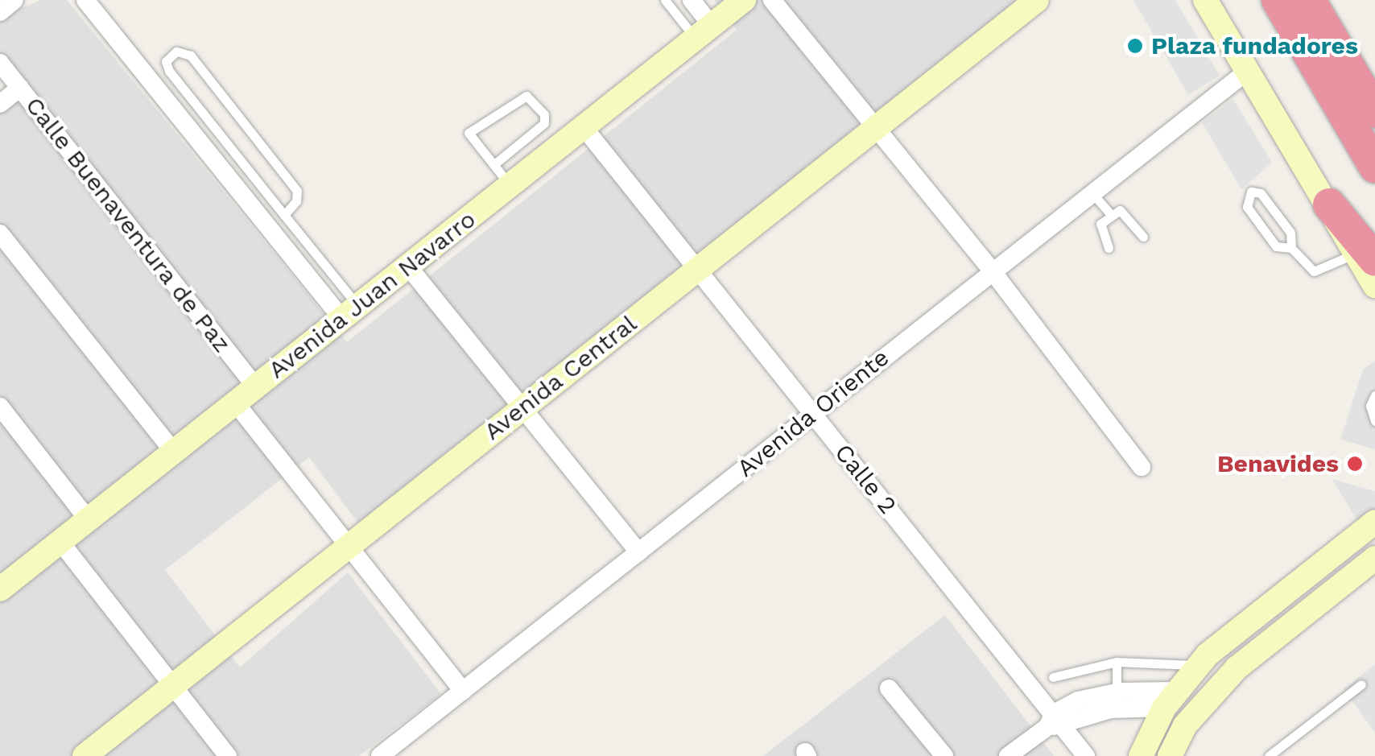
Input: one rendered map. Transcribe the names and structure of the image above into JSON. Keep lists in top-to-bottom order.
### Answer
{
  "streets": {
    "main road": ["Avenida Juan Navarro", "Avenida Central"],
    "street": ["Calle Buenaventura de Paz", "Avenida Oriente", "Calle 2"]
  },
  "crossings": [
    ["Calle Buenaventura de Paz", "Avenida Juan Navarro"],
    ["Avenida Juan Navarro", "Calle 2"],
    ["Avenida Central", "Calle 2"],
    ["Avenida Oriente", "Calle 2"]
  ],
  "places": ["Plaza fundadores", "Benavides"]
}
